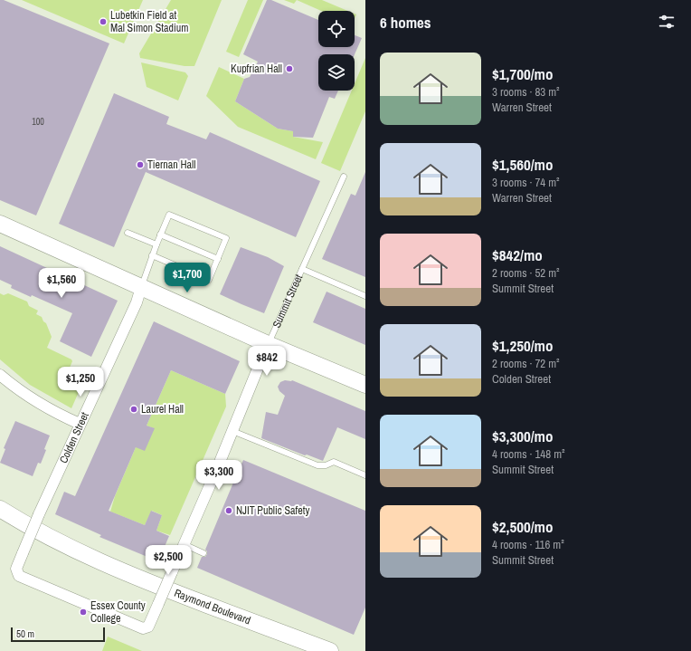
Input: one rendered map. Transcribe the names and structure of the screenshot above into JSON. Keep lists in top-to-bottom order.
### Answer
{
  "streets": {
    "main road": ["Raymond Boulevard"],
    "street": ["Summit Street", "Colden Street"]
  },
  "crossings": [
    ["Summit Street", "Colden Street"]
  ],
  "places": [
    "Lubetkin Field at Mal Simon Stadium",
    "Kupfrian Hall",
    "Tiernan Hall",
    "Laurel Hall",
    "NJIT Public Safety",
    "Essex County College"
  ],
  "house_numbers": ["100"],
  "scale_bar": "50 m",
  "page": {
    "heading": "6 homes",
    "list": [
      {
        "name": "$1,700/mo",
        "note": "3 rooms · 83 m² · Warren Street"
      },
      {
        "name": "$1,560/mo",
        "note": "3 rooms · 74 m² · Warren Street"
      },
      {
        "name": "$842/mo",
        "note": "2 rooms · 52 m² · Summit Street"
      },
      {
        "name": "$1,250/mo",
        "note": "2 rooms · 72 m² · Colden Street"
      },
      {
        "name": "$3,300/mo",
        "note": "4 rooms · 148 m² · Summit Street"
      },
      {
        "name": "$2,500/mo",
        "note": "4 rooms · 116 m² · Summit Street"
      }
    ],
    "price": [
      "$1,700",
      "$1,560",
      "$842",
      "$1,250",
      "$3,300",
      "$2,500"
    ],
    "scale": "50 m"
  }
}
